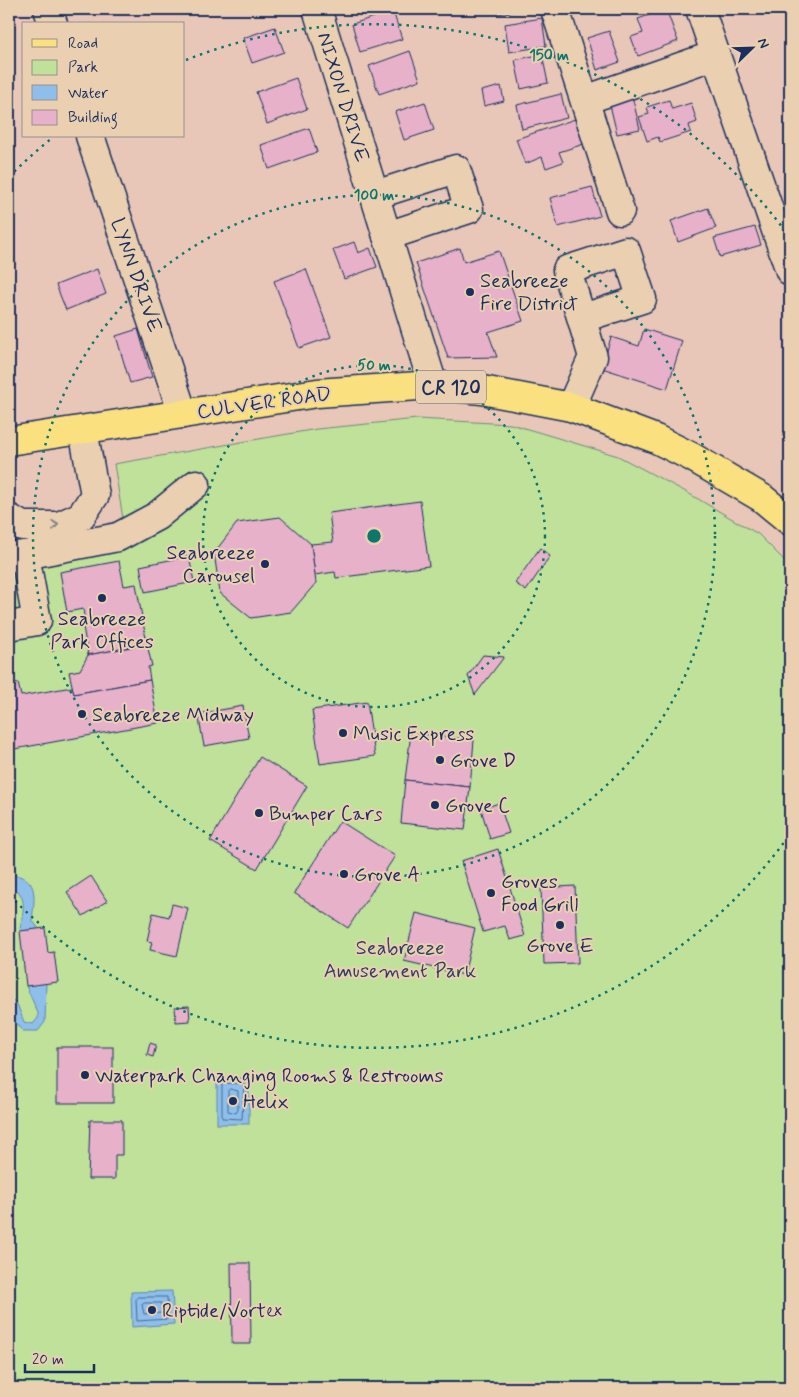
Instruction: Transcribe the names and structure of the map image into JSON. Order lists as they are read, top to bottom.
{
  "streets": {
    "main road": ["CR 120", "CULVER ROAD"],
    "street": ["NIXON DRIVE", "LYNN DRIVE"]
  },
  "crossings": [
    ["NIXON DRIVE", "CULVER ROAD"],
    ["LYNN DRIVE", "CULVER ROAD"]
  ],
  "parks": ["Seabreeze Amusement Park"],
  "places": [
    "Seabreeze Fire District",
    "Seabreeze Carousel",
    "Seabreeze Park Offices",
    "Seabreeze Midway",
    "Music Express",
    "Grove D",
    "Grove C",
    "Bumper Cars",
    "Grove A",
    "Groves Food Grill",
    "Grove E",
    "Waterpark Changing Rooms & Restrooms",
    "Helix",
    "Riptide/Vortex"
  ],
  "legend": [
    "Road",
    "Park",
    "Water",
    "Building"
  ],
  "scale_bar": "20 m",
  "north": "top right",
  "rings": ["150 m", "100 m", "50 m"]
}
